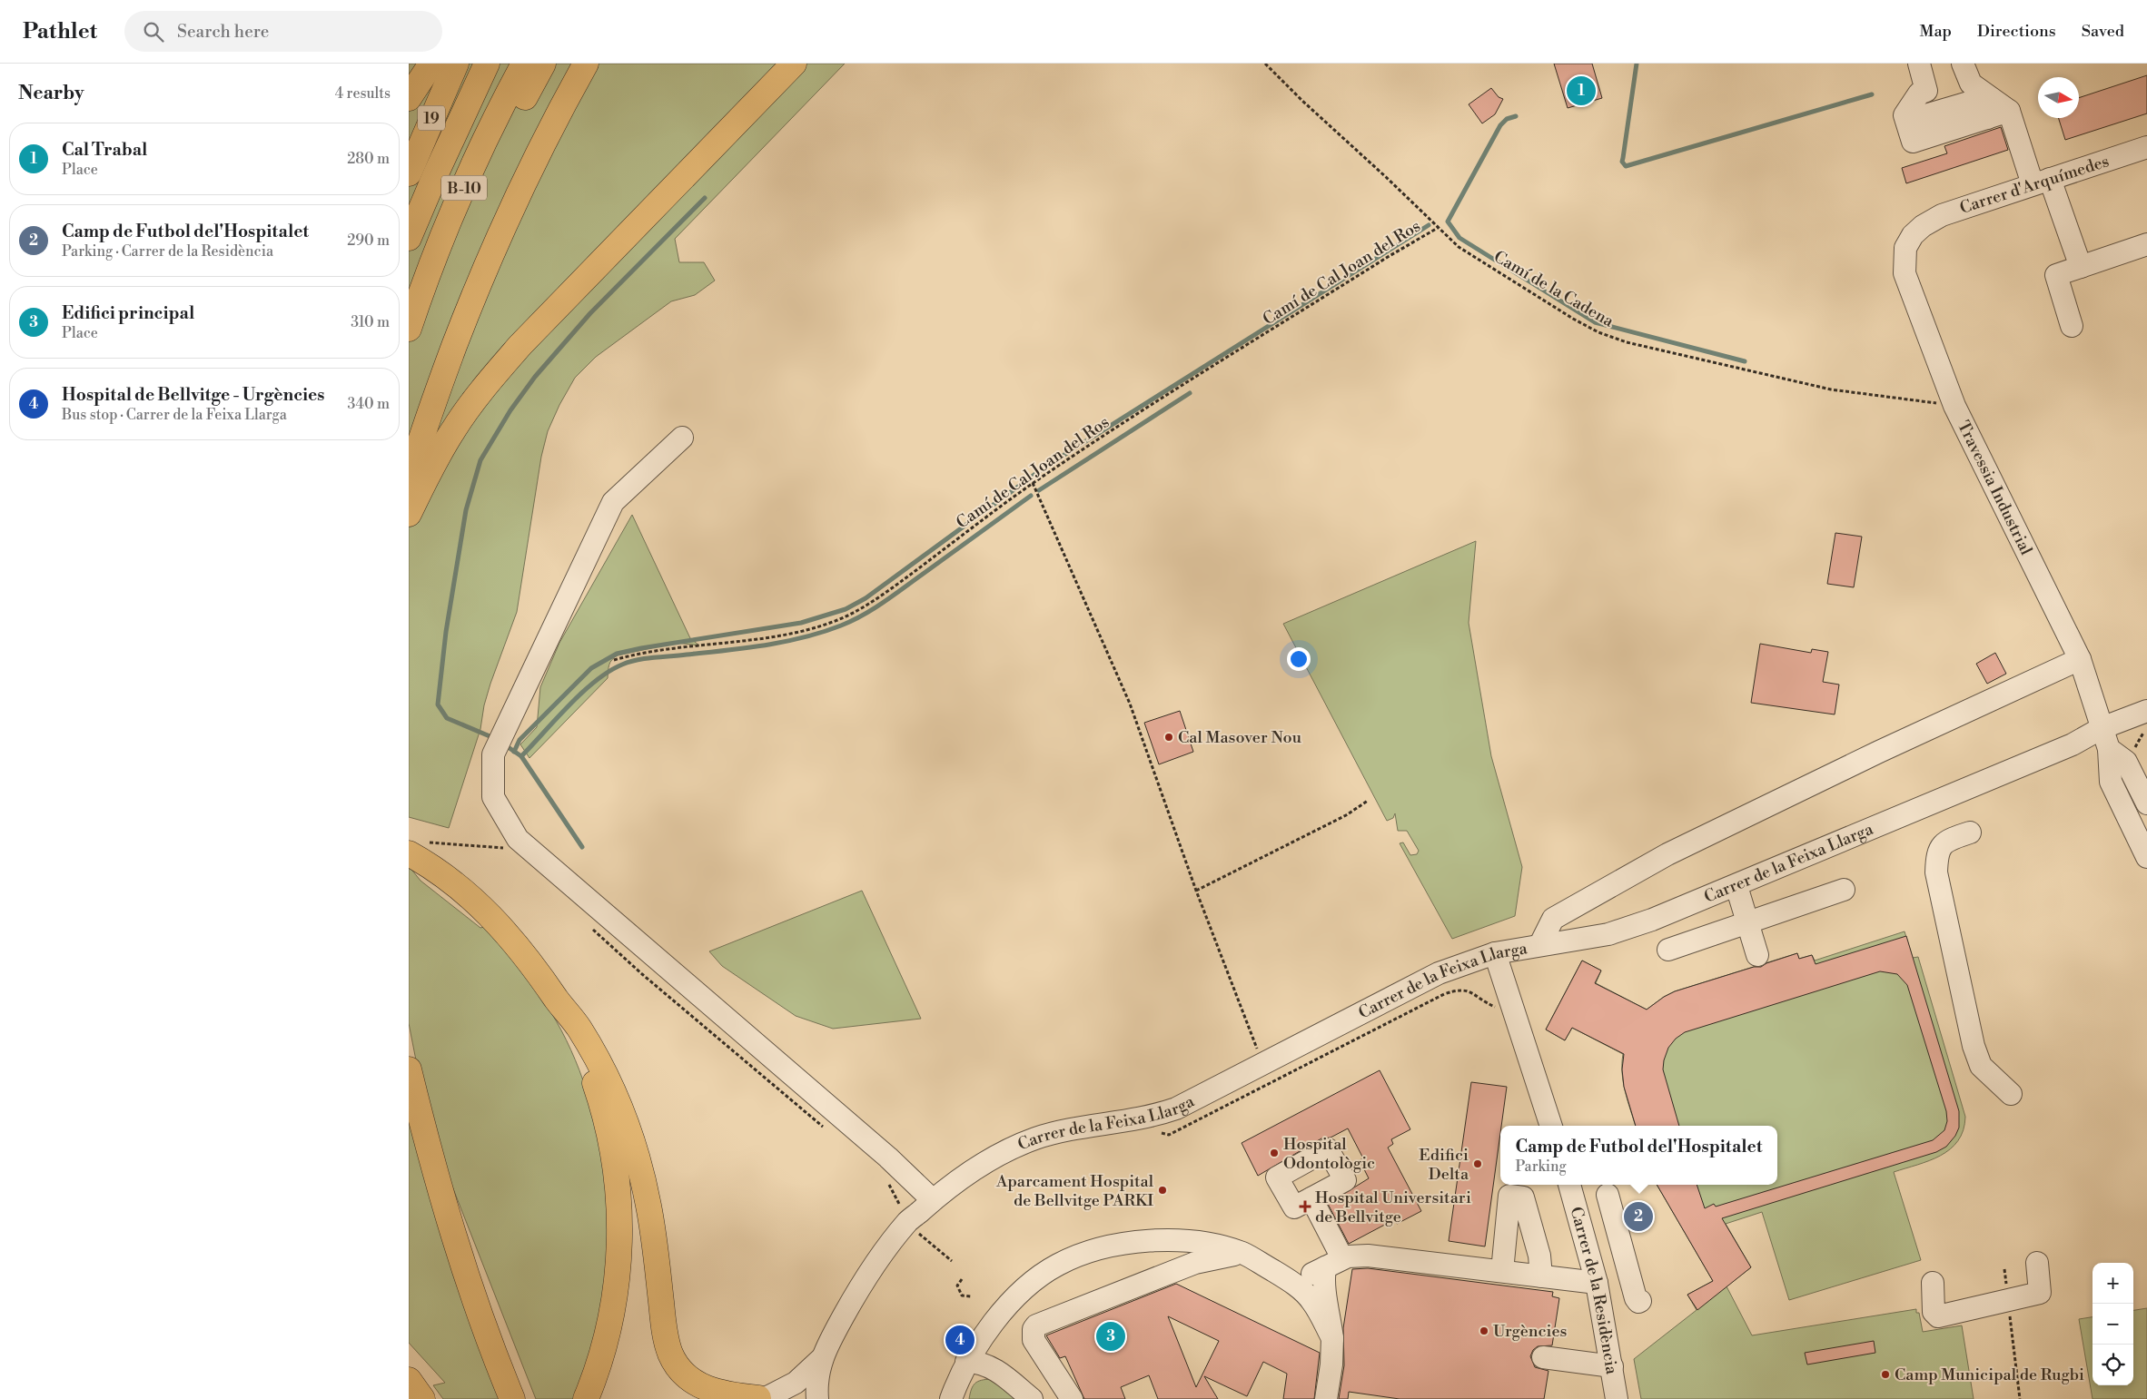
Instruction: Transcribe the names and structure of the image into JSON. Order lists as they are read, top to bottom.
{
  "streets": {
    "highway": ["19", "B-10"],
    "street": [
      "Carrer d'Arquímedes",
      "Travessia Industrial",
      "Carrer de la Feixa Llarga",
      "Carrer de la Residència"
    ],
    "path": ["Camí de Cal Joan del Ros", "Camí de la Cadena"]
  },
  "crossings": [
    ["Carrer d'Arquímedes", "Travessia Industrial"],
    ["Camí de Cal Joan del Ros", "Camí de la Cadena"],
    ["Camí de la Cadena", "Travessia Industrial"],
    ["Travessia Industrial", "Carrer de la Feixa Llarga"]
  ],
  "places": {
    "other": [
      "Cal Masover Nou",
      "Hospital Odontològic",
      "Edifici Delta",
      "Aparcament Hospital de Bellvitge PARKI",
      "Urgències",
      "Camp Municipal de Rugbi"
    ],
    "health": ["Hospital Universitari de Bellvitge"]
  },
  "north": "right",
  "page": {
    "header": "Pathlet",
    "search": "Search here",
    "nav": ["Map", "Directions", "Saved"],
    "heading": ["Nearby", "4 results"],
    "pins": [
      "1",
      "2",
      "3",
      "4"
    ],
    "list": [
      {
        "mark": "1",
        "name": "Cal Trabal",
        "note": "Place",
        "value": "280 m"
      },
      {
        "mark": "2",
        "name": "Camp de Futbol del'Hospitalet",
        "note": "Parking · Carrer de la Residència",
        "value": "290 m"
      },
      {
        "mark": "3",
        "name": "Edifici principal",
        "note": "Place",
        "value": "310 m"
      },
      {
        "mark": "4",
        "name": "Hospital de Bellvitge - Urgències",
        "note": "Bus stop · Carrer de la Feixa Llarga",
        "value": "340 m"
      }
    ],
    "popup": ["Camp de Futbol del'Hospitalet", "Parking"],
    "map_buttons": ["+", "−"]
  }
}
